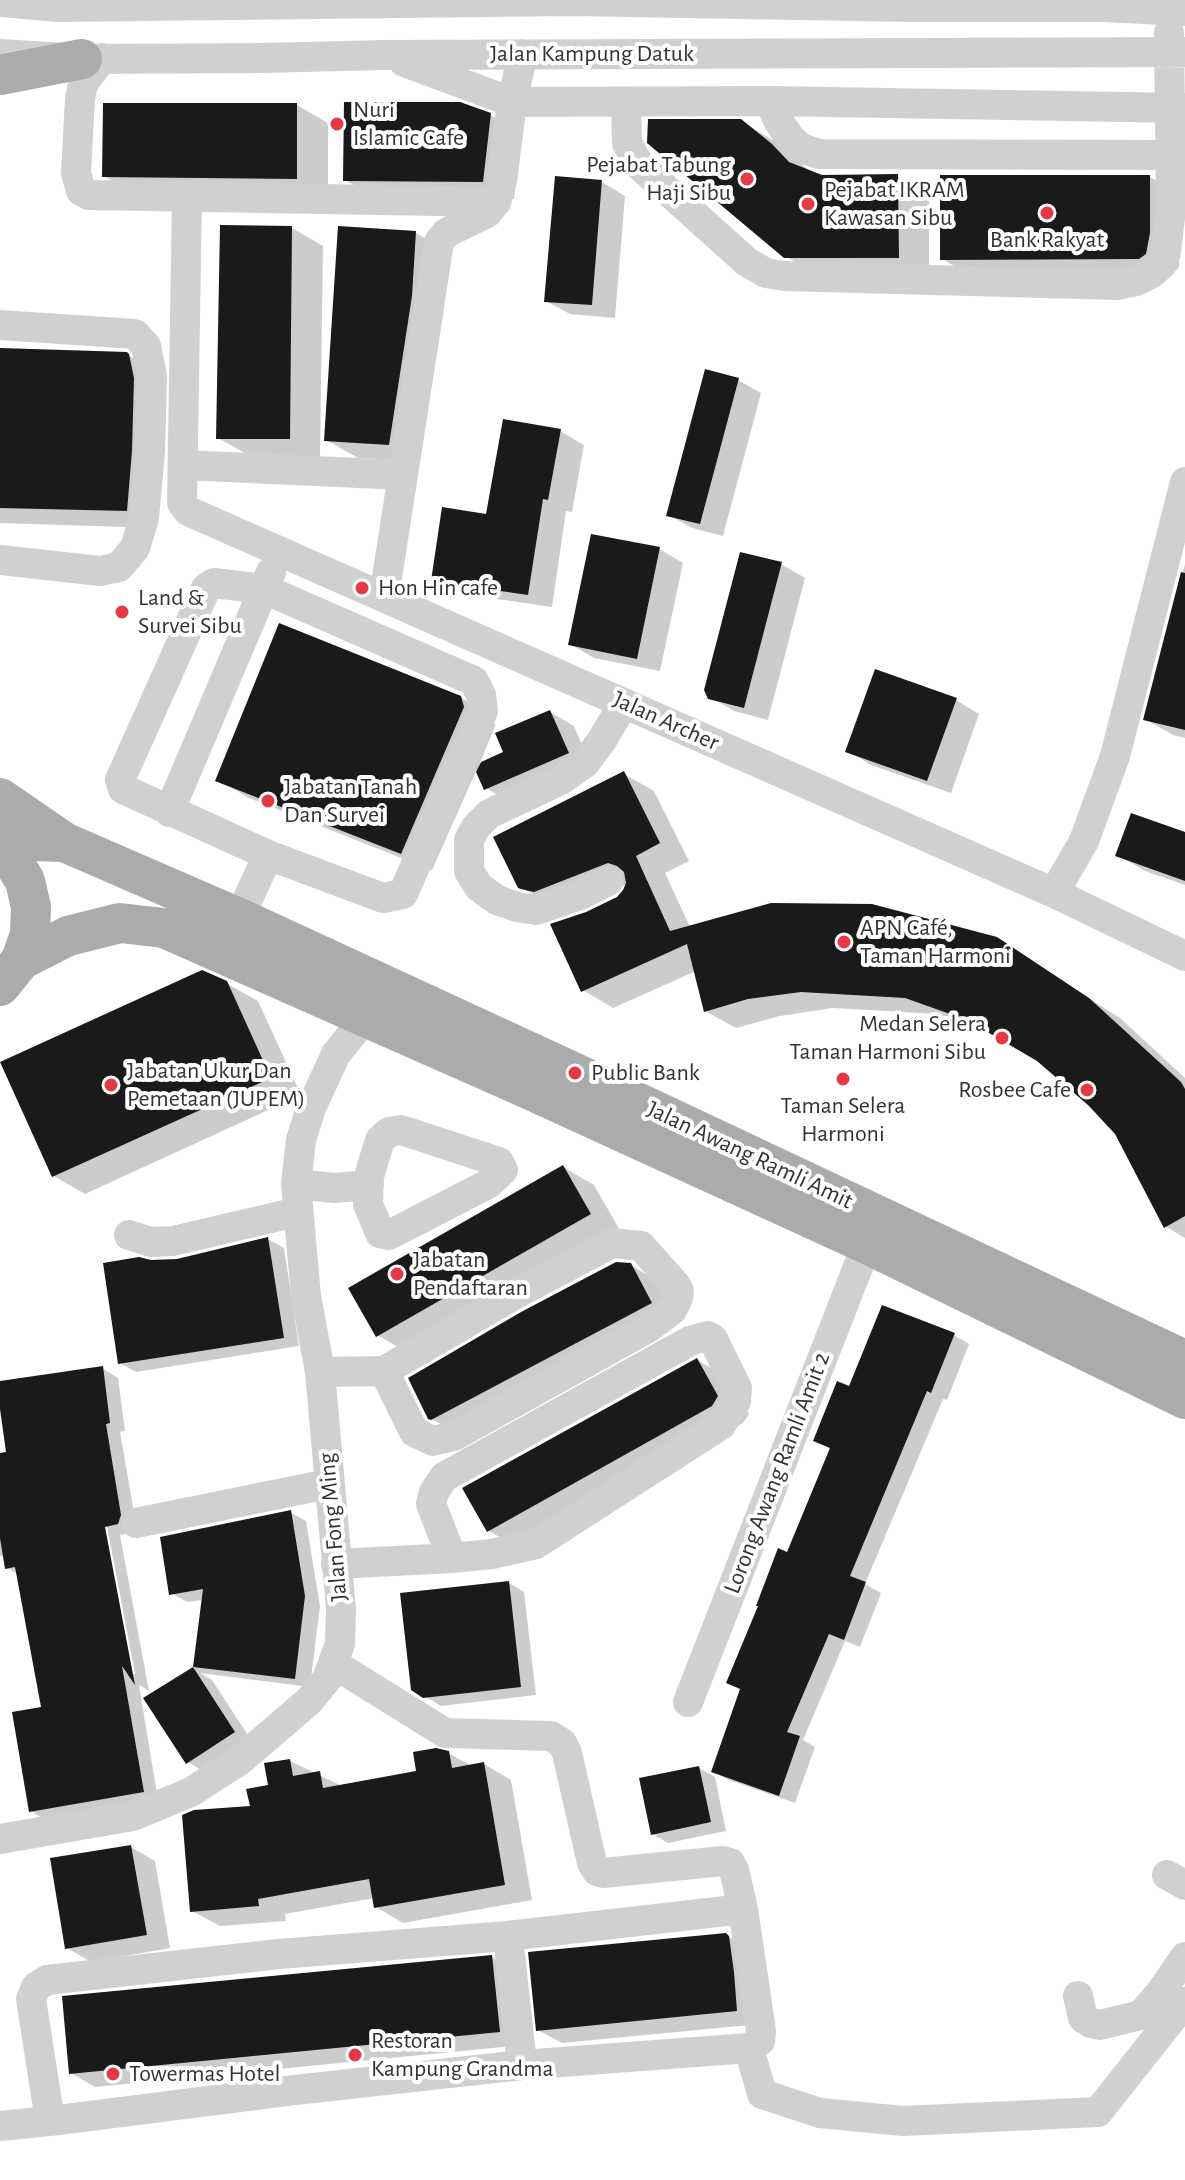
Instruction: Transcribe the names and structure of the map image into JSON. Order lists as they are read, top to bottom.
{
  "streets": {
    "main road": ["Jalan Awang Ramli Amit"],
    "street": [
      "Jalan Kampung Datuk",
      "Jalan Archer",
      "Lorong Awang Ramli Amit 2",
      "Jalan Fong Ming"
    ]
  },
  "crossings": [
    ["Jalan Awang Ramli Amit", "Lorong Awang Ramli Amit 2"],
    ["Jalan Awang Ramli Amit", "Jalan Fong Ming"]
  ],
  "places": [
    "Nuri Islamic Cafe",
    "Pejabat Tabung Haji Sibu",
    "Pejabat IKRAM Kawasan Sibu",
    "Bank Rakyat",
    "Hon Hin cafe",
    "Land & Survei Sibu",
    "Jabatan Tanah Dan Survei",
    "APN Café, Taman Harmoni",
    "Medan Selera Taman Harmoni Sibu",
    "Public Bank",
    "Taman Selera Harmoni",
    "Jabatan Ukur Dan Pemetaan (JUPEM)",
    "Rosbee Cafe",
    "Jabatan Pendaftaran",
    "Restoran Kampung Grandma",
    "Towermas Hotel"
  ]
}
